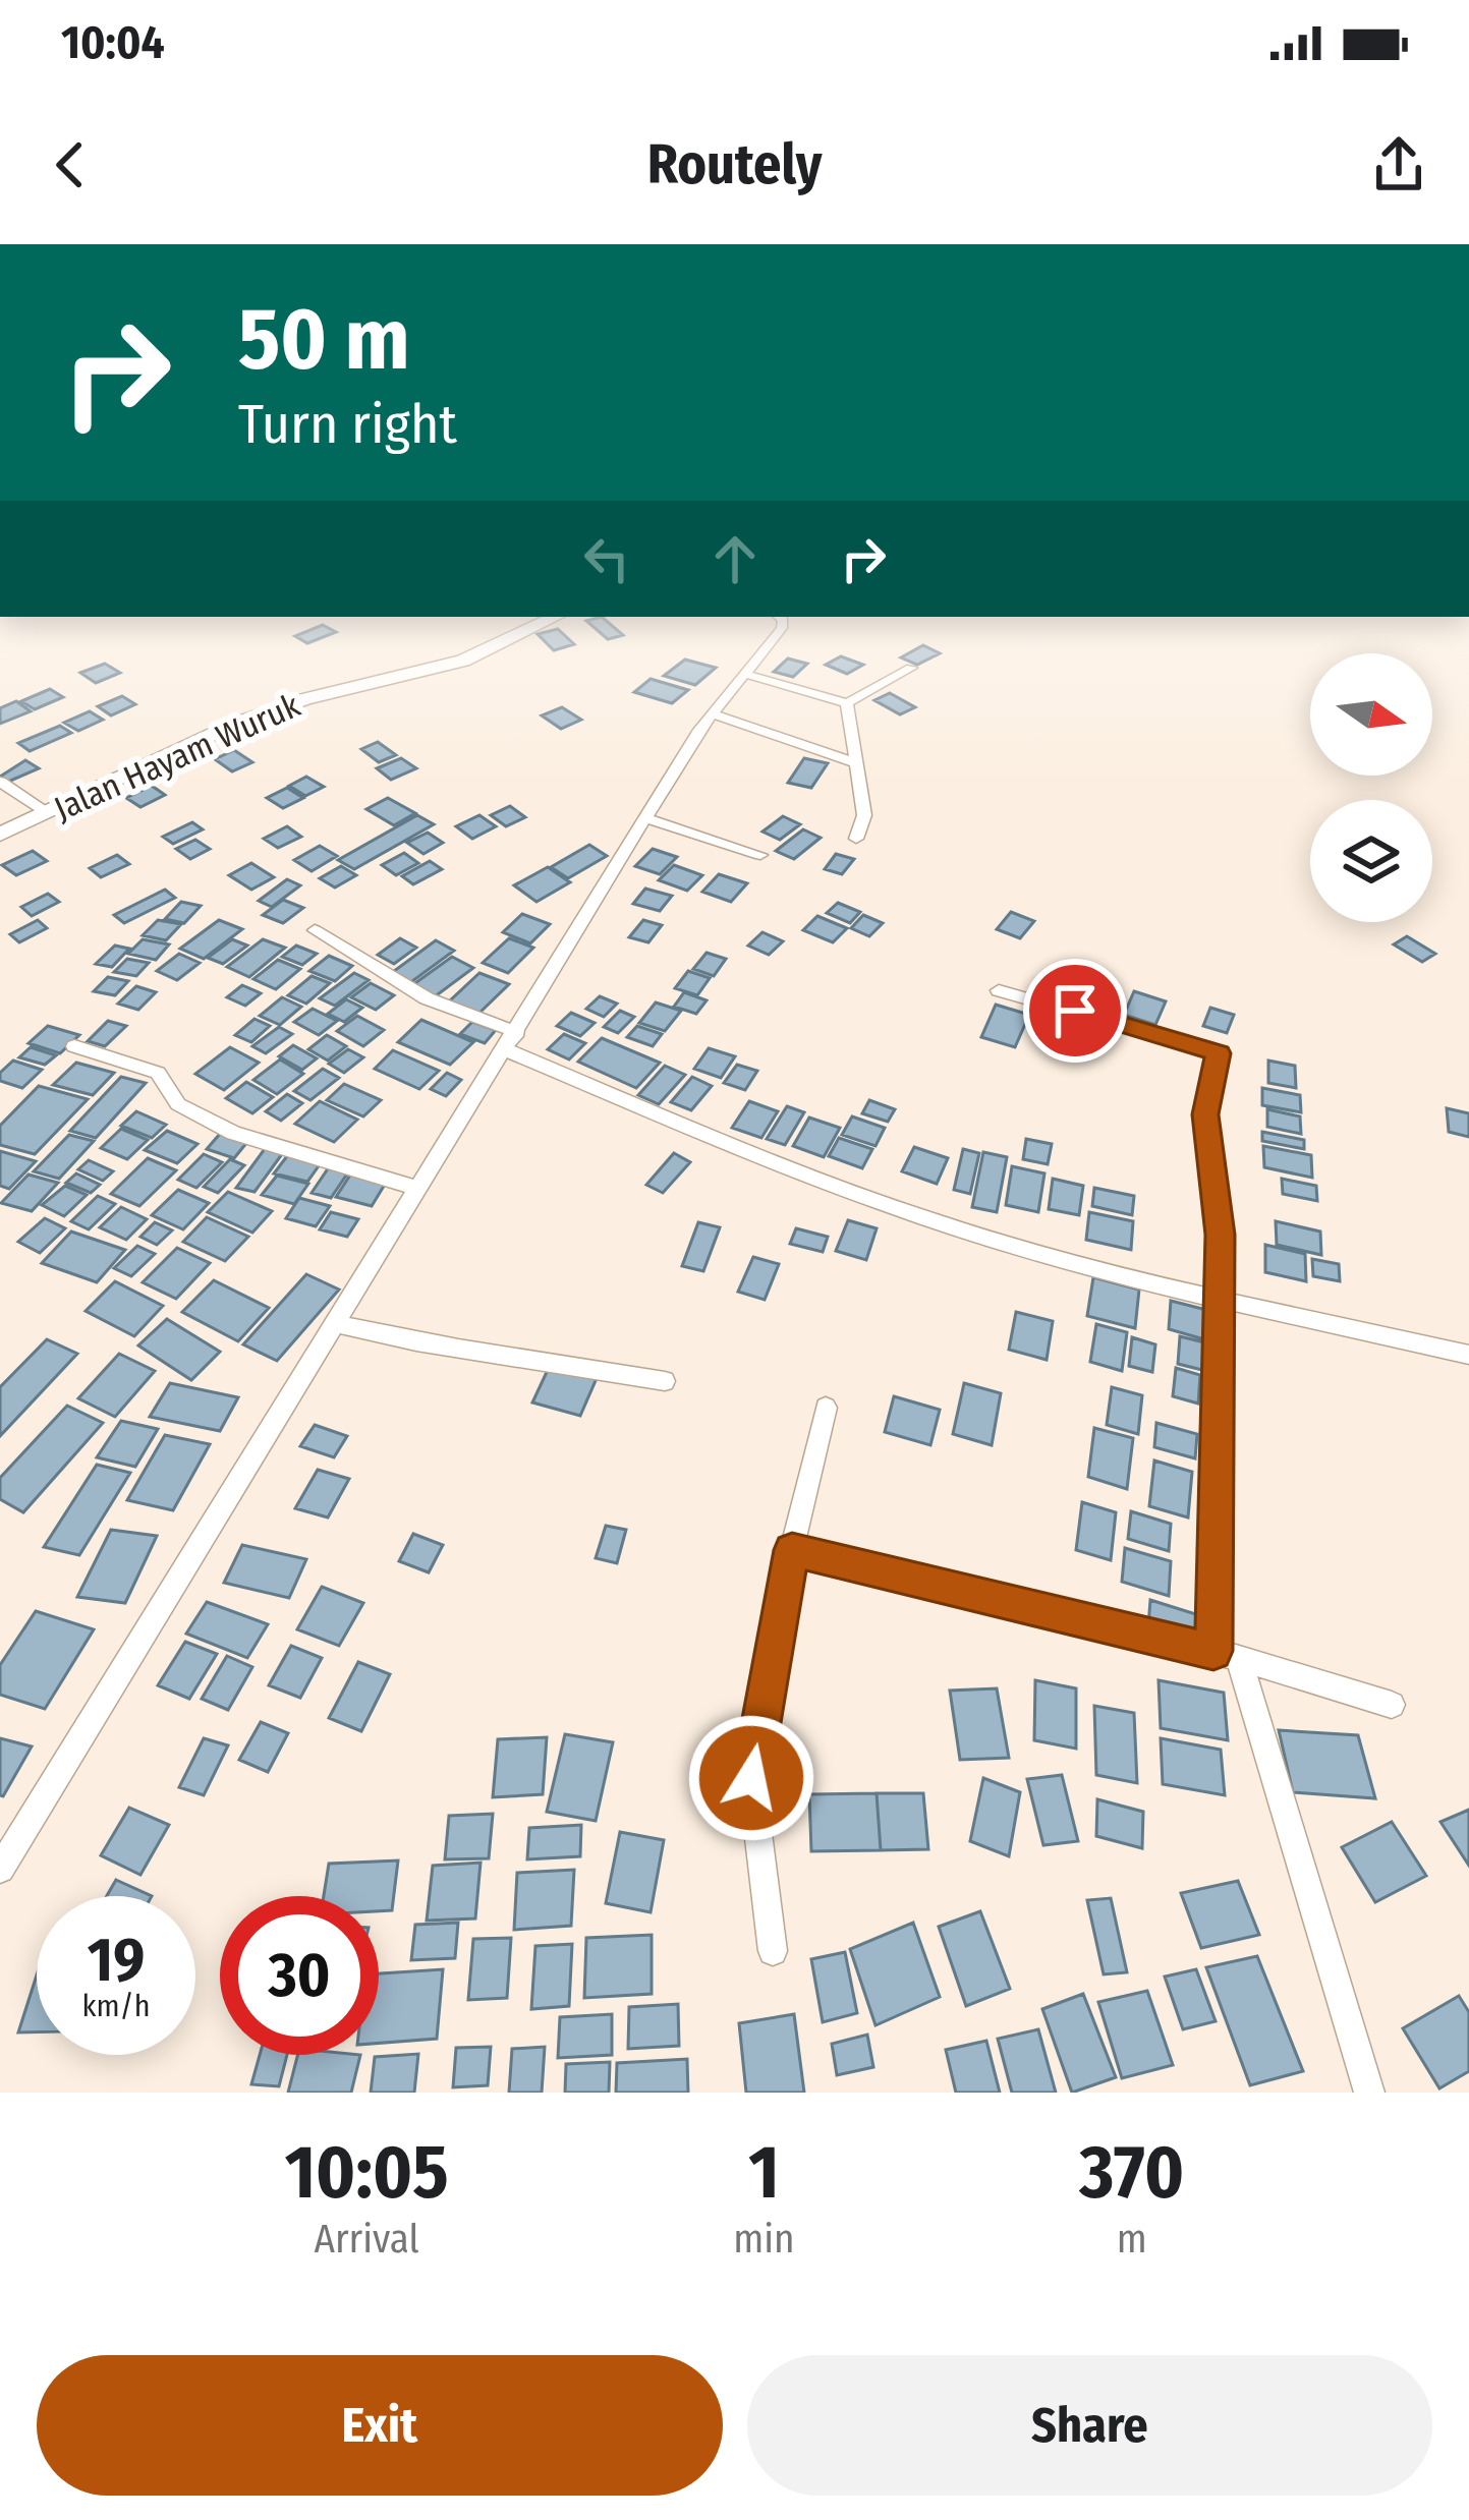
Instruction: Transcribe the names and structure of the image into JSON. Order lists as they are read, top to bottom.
{
  "streets": {
    "street": ["Jalan Hayam Wuruk"]
  },
  "north": "right",
  "page": {
    "status": "10:04",
    "header": "Routely",
    "turn": ["50 m", "Turn right"],
    "speed": "19 km/h",
    "limit": "30",
    "eta": [
      "10:05",
      "Arrival",
      "1",
      "min",
      "370",
      "m"
    ],
    "buttons": ["Exit", "Share"]
  }
}
